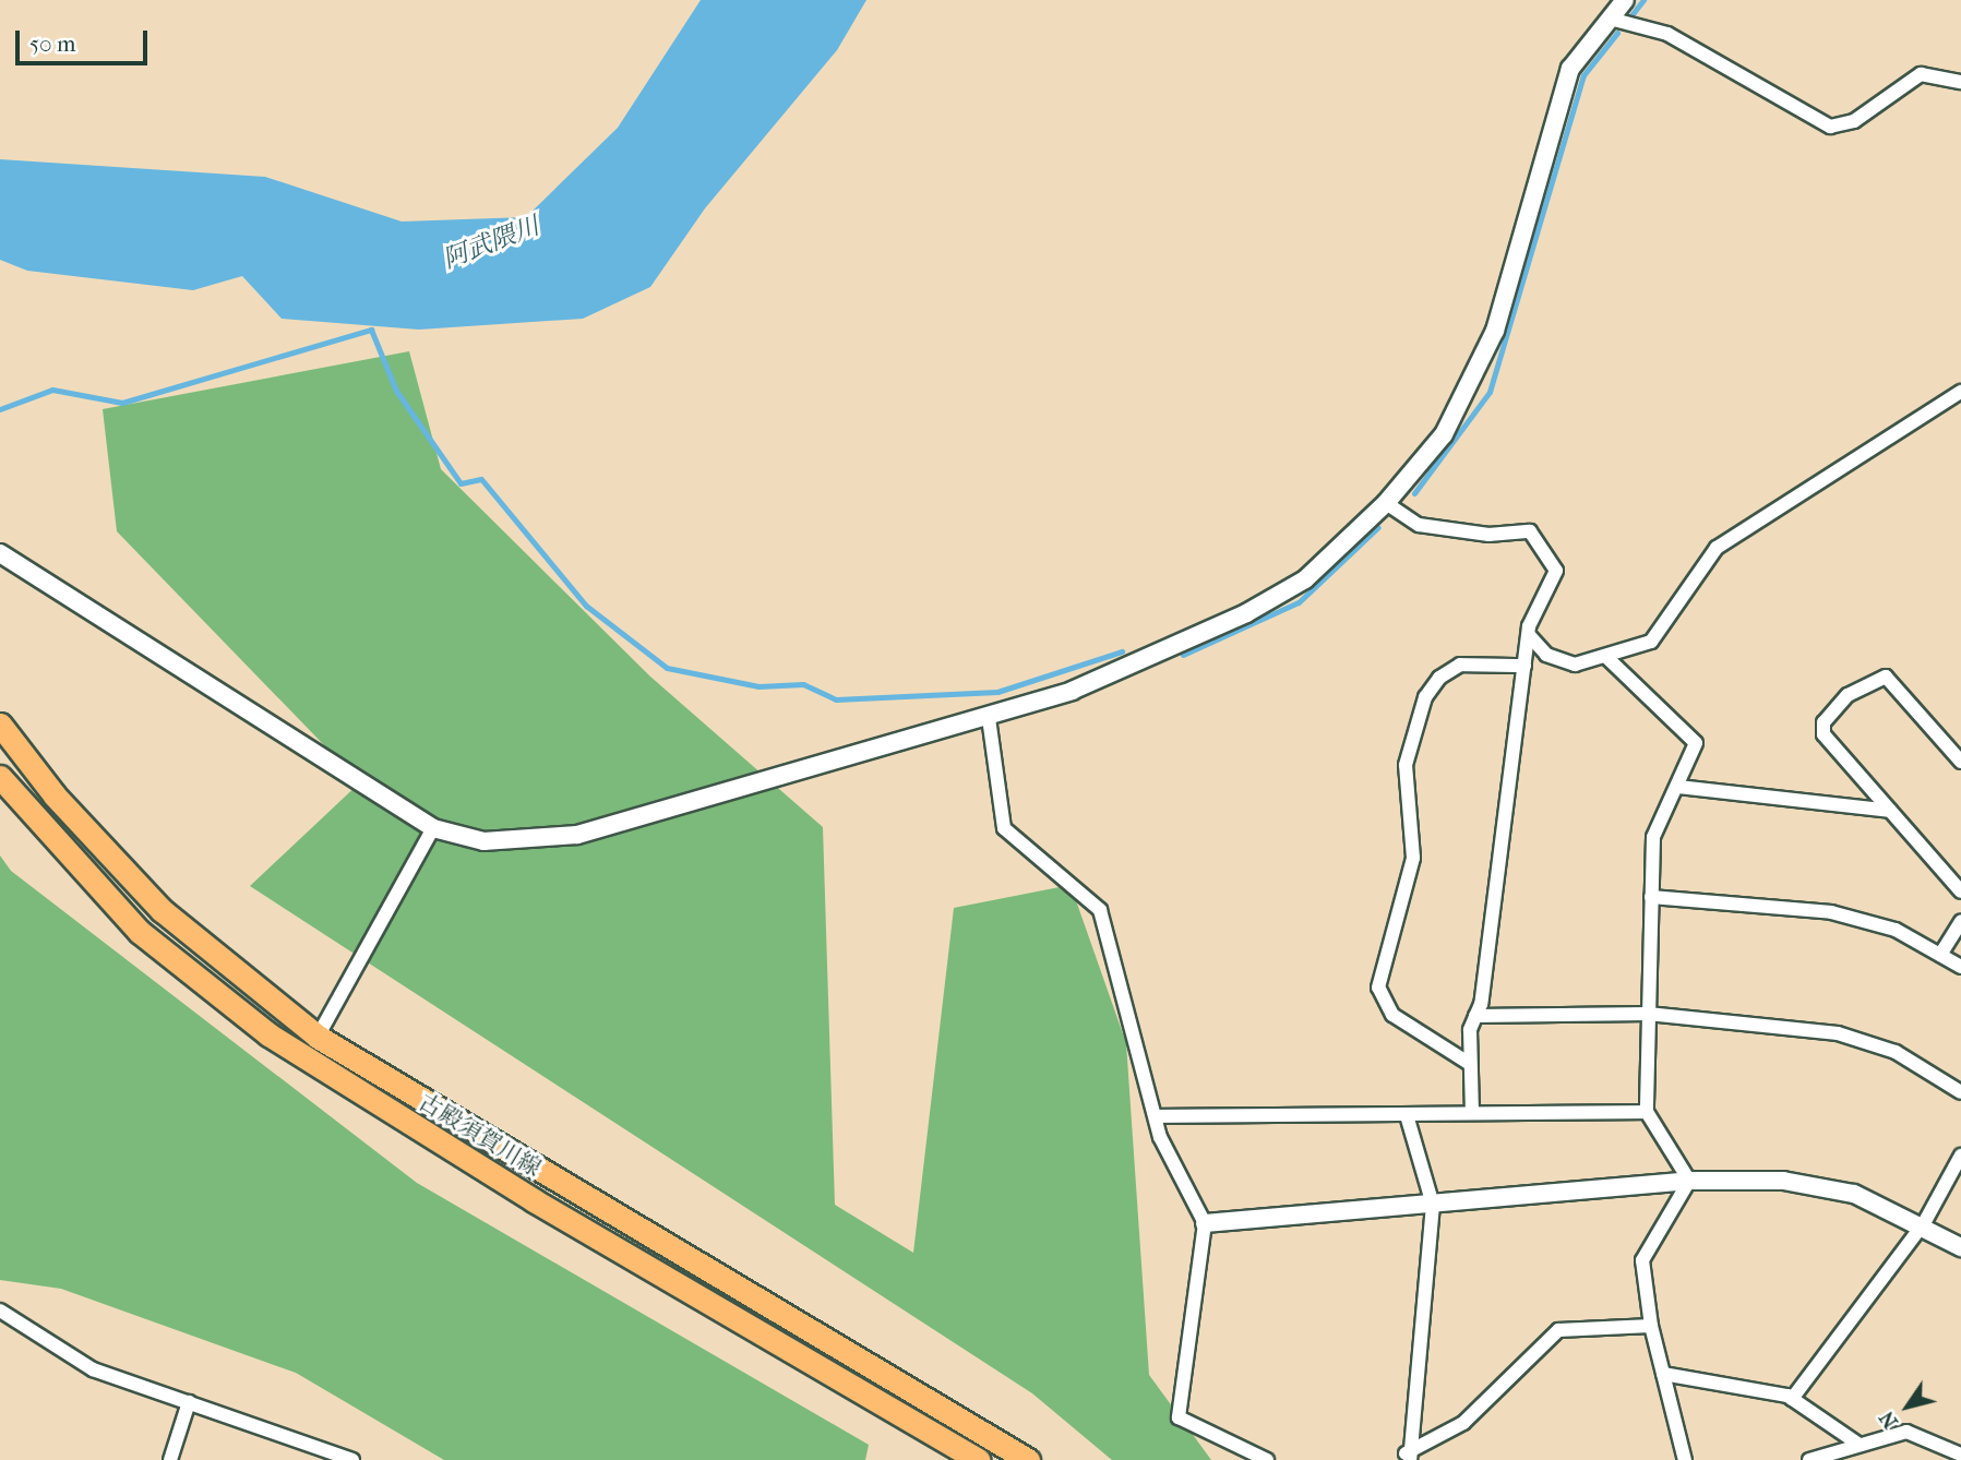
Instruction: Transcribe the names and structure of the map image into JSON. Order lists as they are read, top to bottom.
{
  "streets": {
    "main road": ["古殿須賀川線"]
  },
  "water": ["阿武隈川"],
  "scale_bar": "50 m",
  "north": "bottom left"
}
